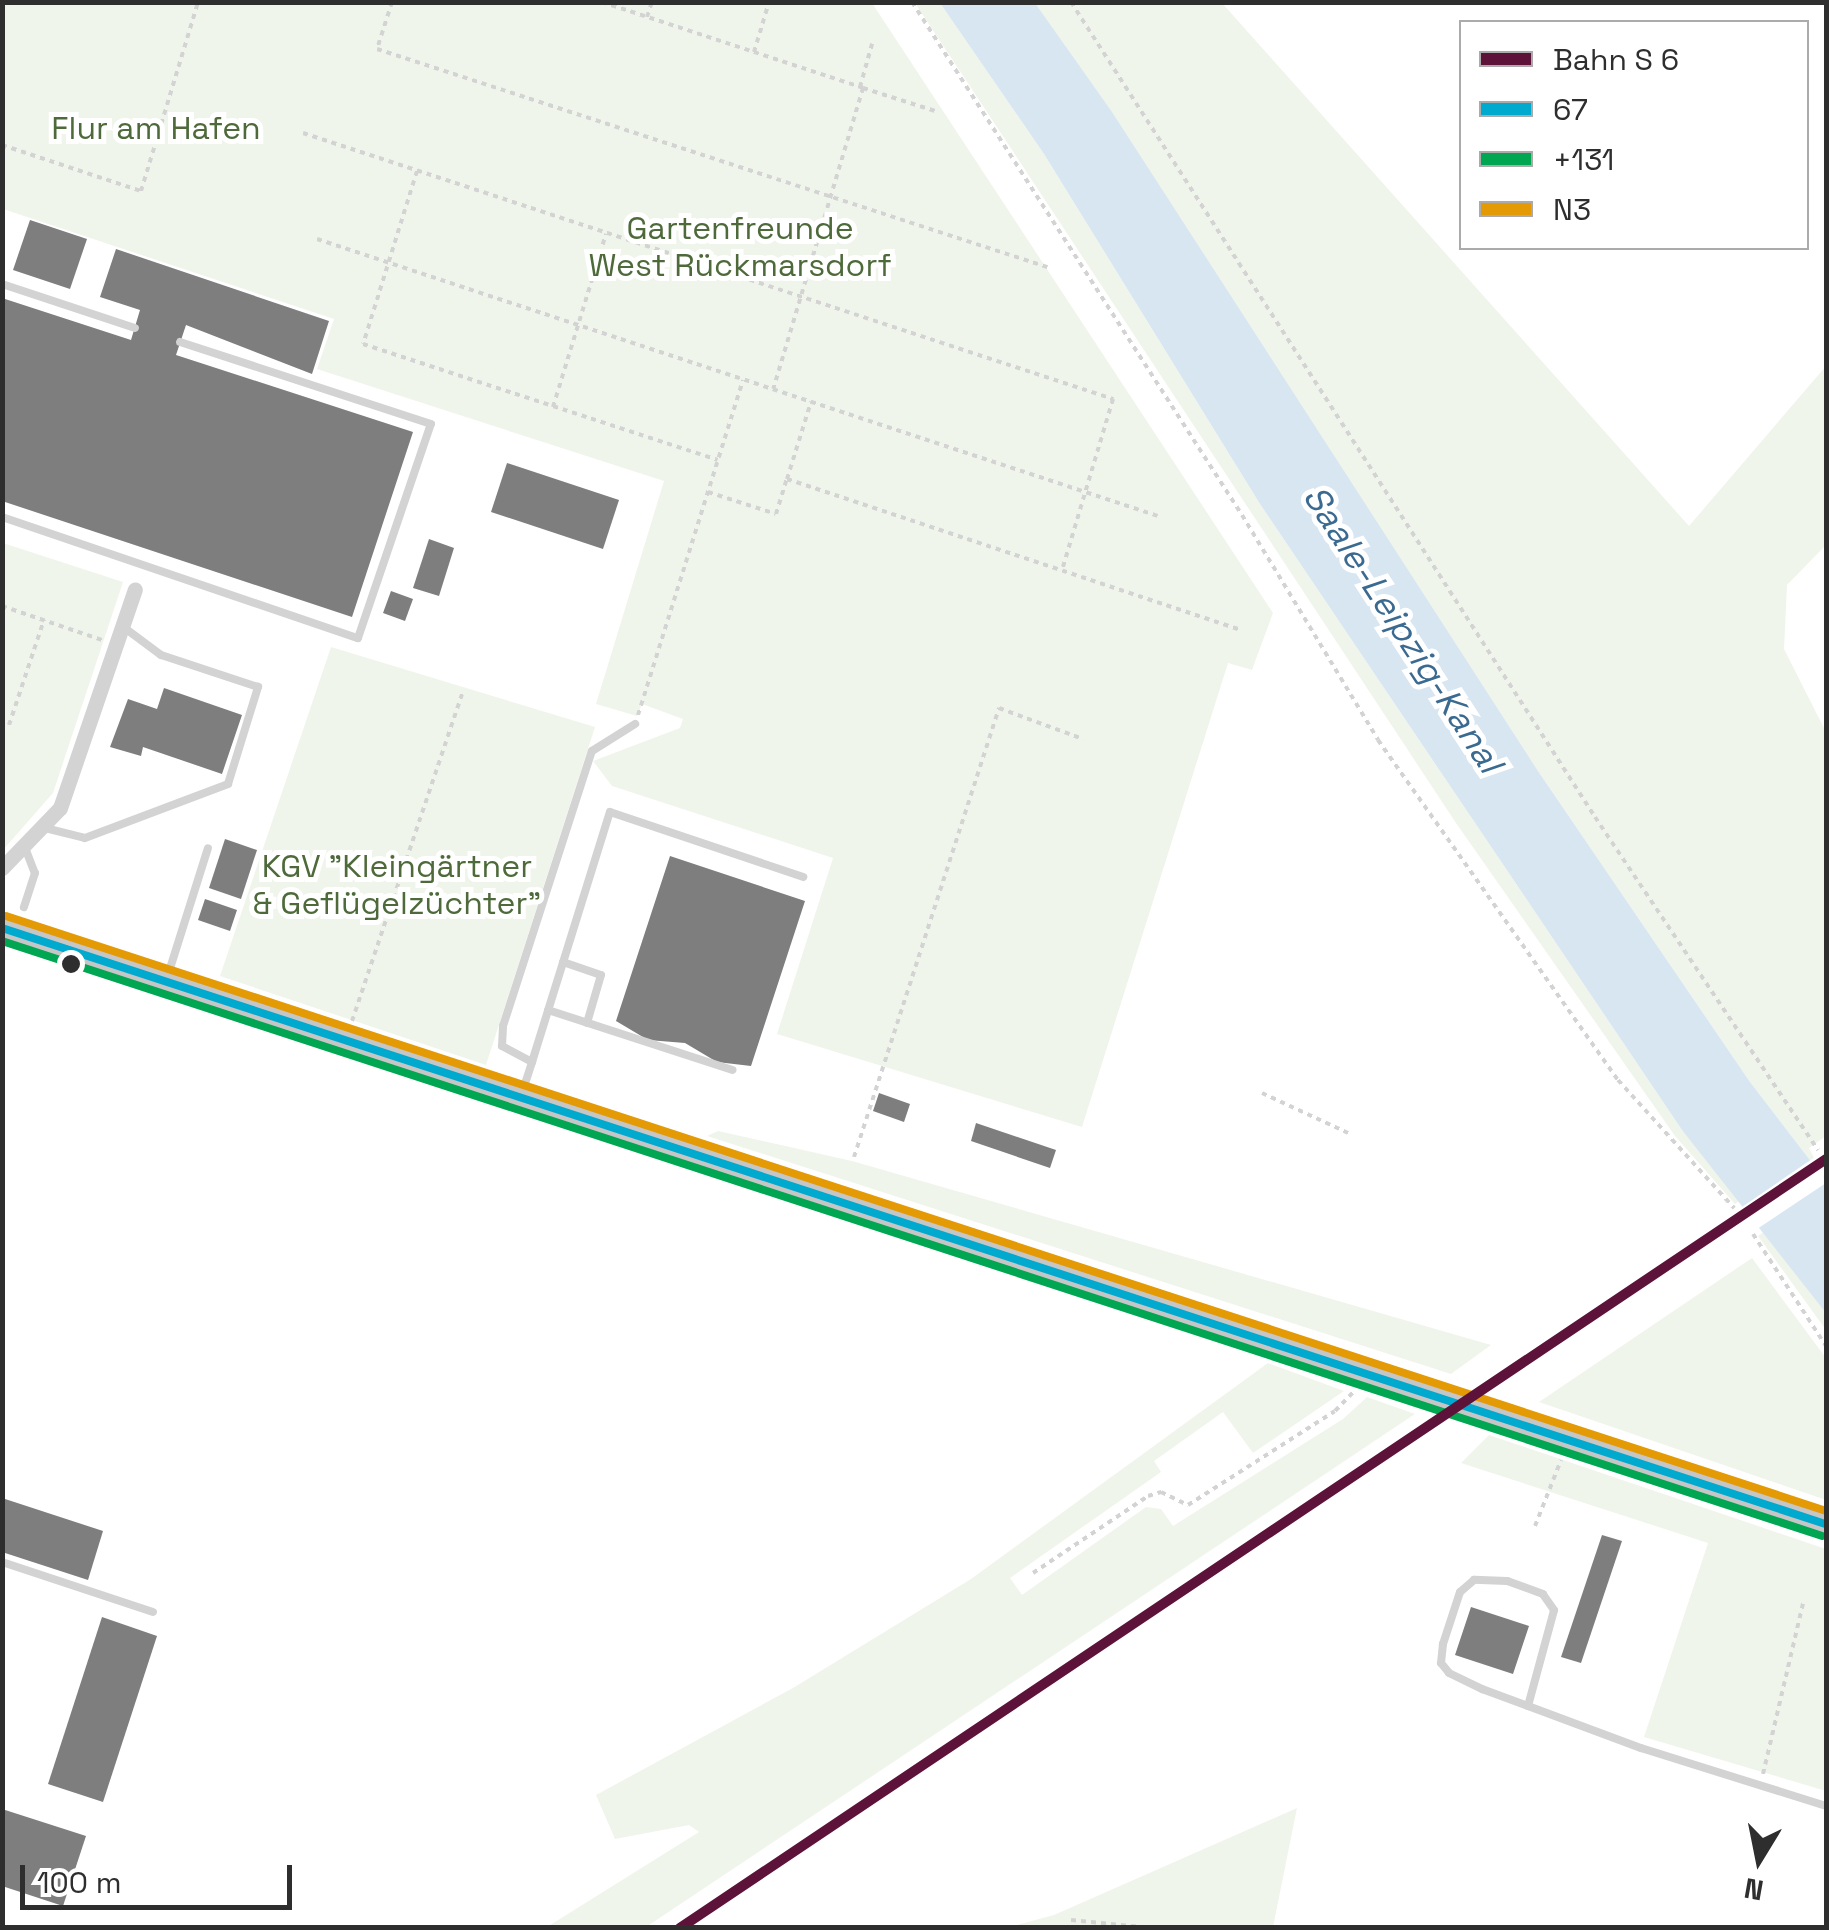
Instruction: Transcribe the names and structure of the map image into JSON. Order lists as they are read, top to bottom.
{
  "water": ["Saale-Leipzig-Kanal"],
  "parks": ["Flur am Hafen", "Gartenfreunde West Rückmarsdorf", "KGV \"Kleingärtner & Geflügelzüchter\""],
  "lines": ["transit line N3", "transit line 67", "transit line +131"],
  "legend": [
    "Bahn S 6",
    "67",
    "+131",
    "N3"
  ],
  "scale_bar": "100 m",
  "north": "bottom"
}
